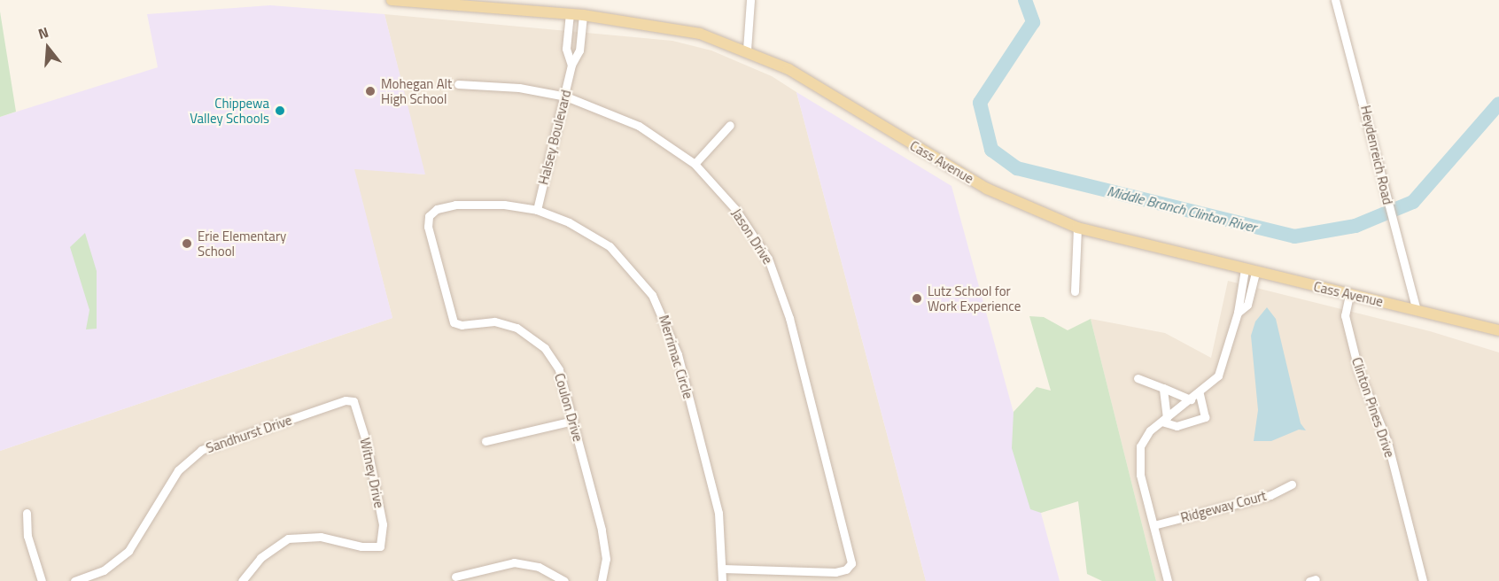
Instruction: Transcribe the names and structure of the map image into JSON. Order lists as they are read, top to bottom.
{
  "streets": {
    "main road": ["Cass Avenue"],
    "street": [
      "Halsey Boulevard",
      "Heydenreich Road",
      "Jason Drive",
      "Merrimac Circle",
      "Coulon Drive",
      "Clinton Pines Drive",
      "Sandhurst Drive",
      "Witney Drive",
      "Ridgeway Court"
    ]
  },
  "crossings": [
    ["Halsey Boulevard", "Cass Avenue"],
    ["Halsey Boulevard", "Jason Drive"],
    ["Halsey Boulevard", "Merrimac Circle"],
    ["Heydenreich Road", "Cass Avenue"],
    ["Cass Avenue", "Clinton Pines Drive"],
    ["Jason Drive", "Merrimac Circle"],
    ["Merrimac Circle", "Coulon Drive"],
    ["Sandhurst Drive", "Witney Drive"]
  ],
  "water": ["Middle Branch Clinton River"],
  "places": [
    "Mohegan Alt High School",
    "Chippewa Valley Schools",
    "Erie Elementary School",
    "Lutz School for Work Experience"
  ],
  "north": "top"
}
